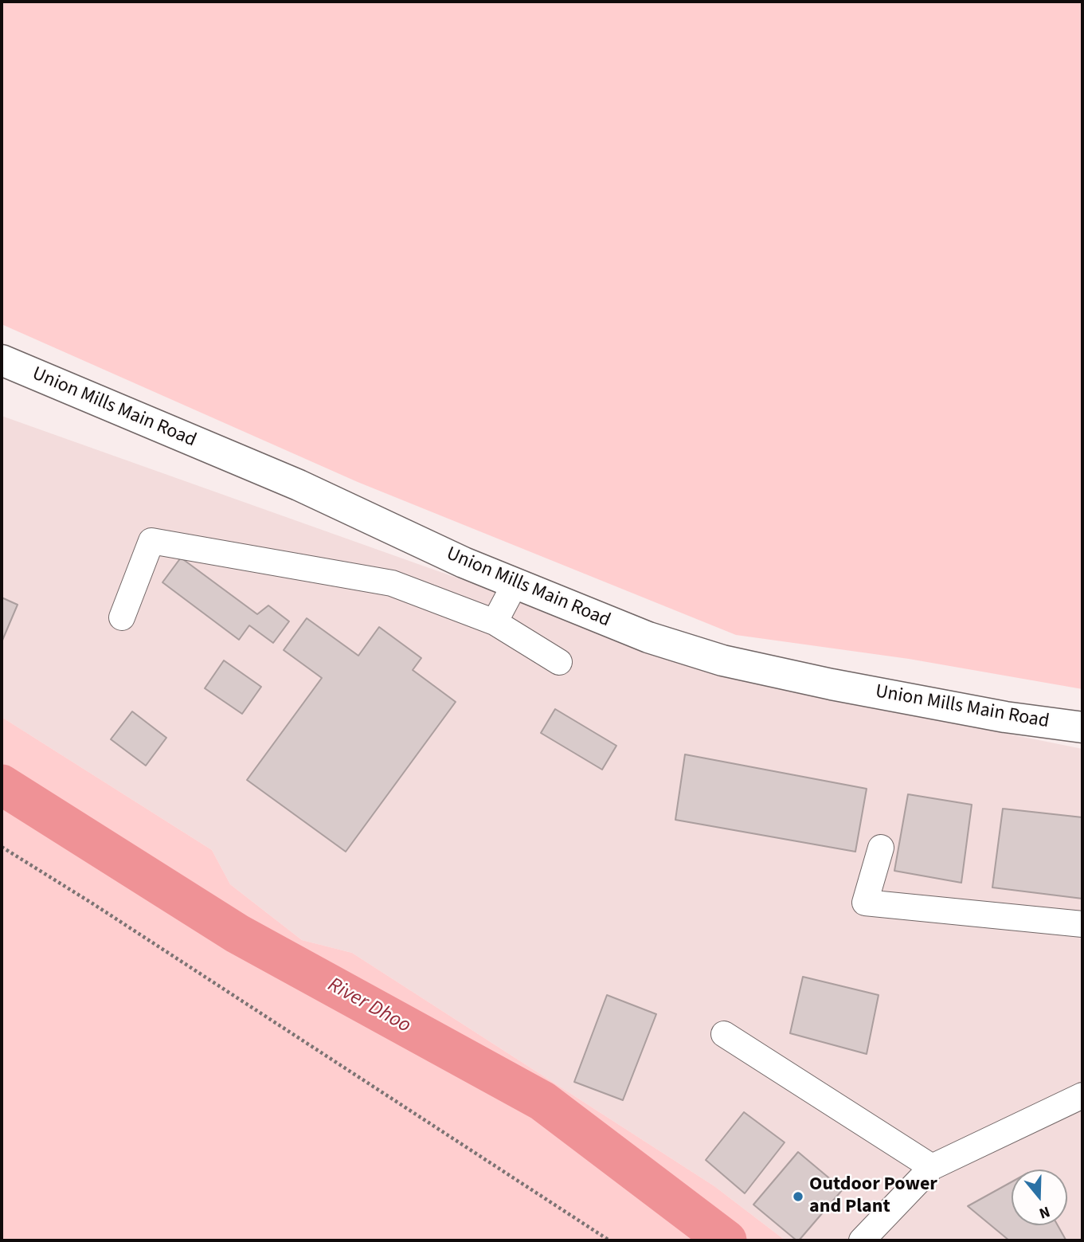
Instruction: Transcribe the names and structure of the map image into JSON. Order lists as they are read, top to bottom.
{
  "streets": {
    "highway": ["Union Mills Main Road"]
  },
  "water": ["River Dhoo"],
  "places": ["Outdoor Power and Plant"],
  "north": "bottom"
}
